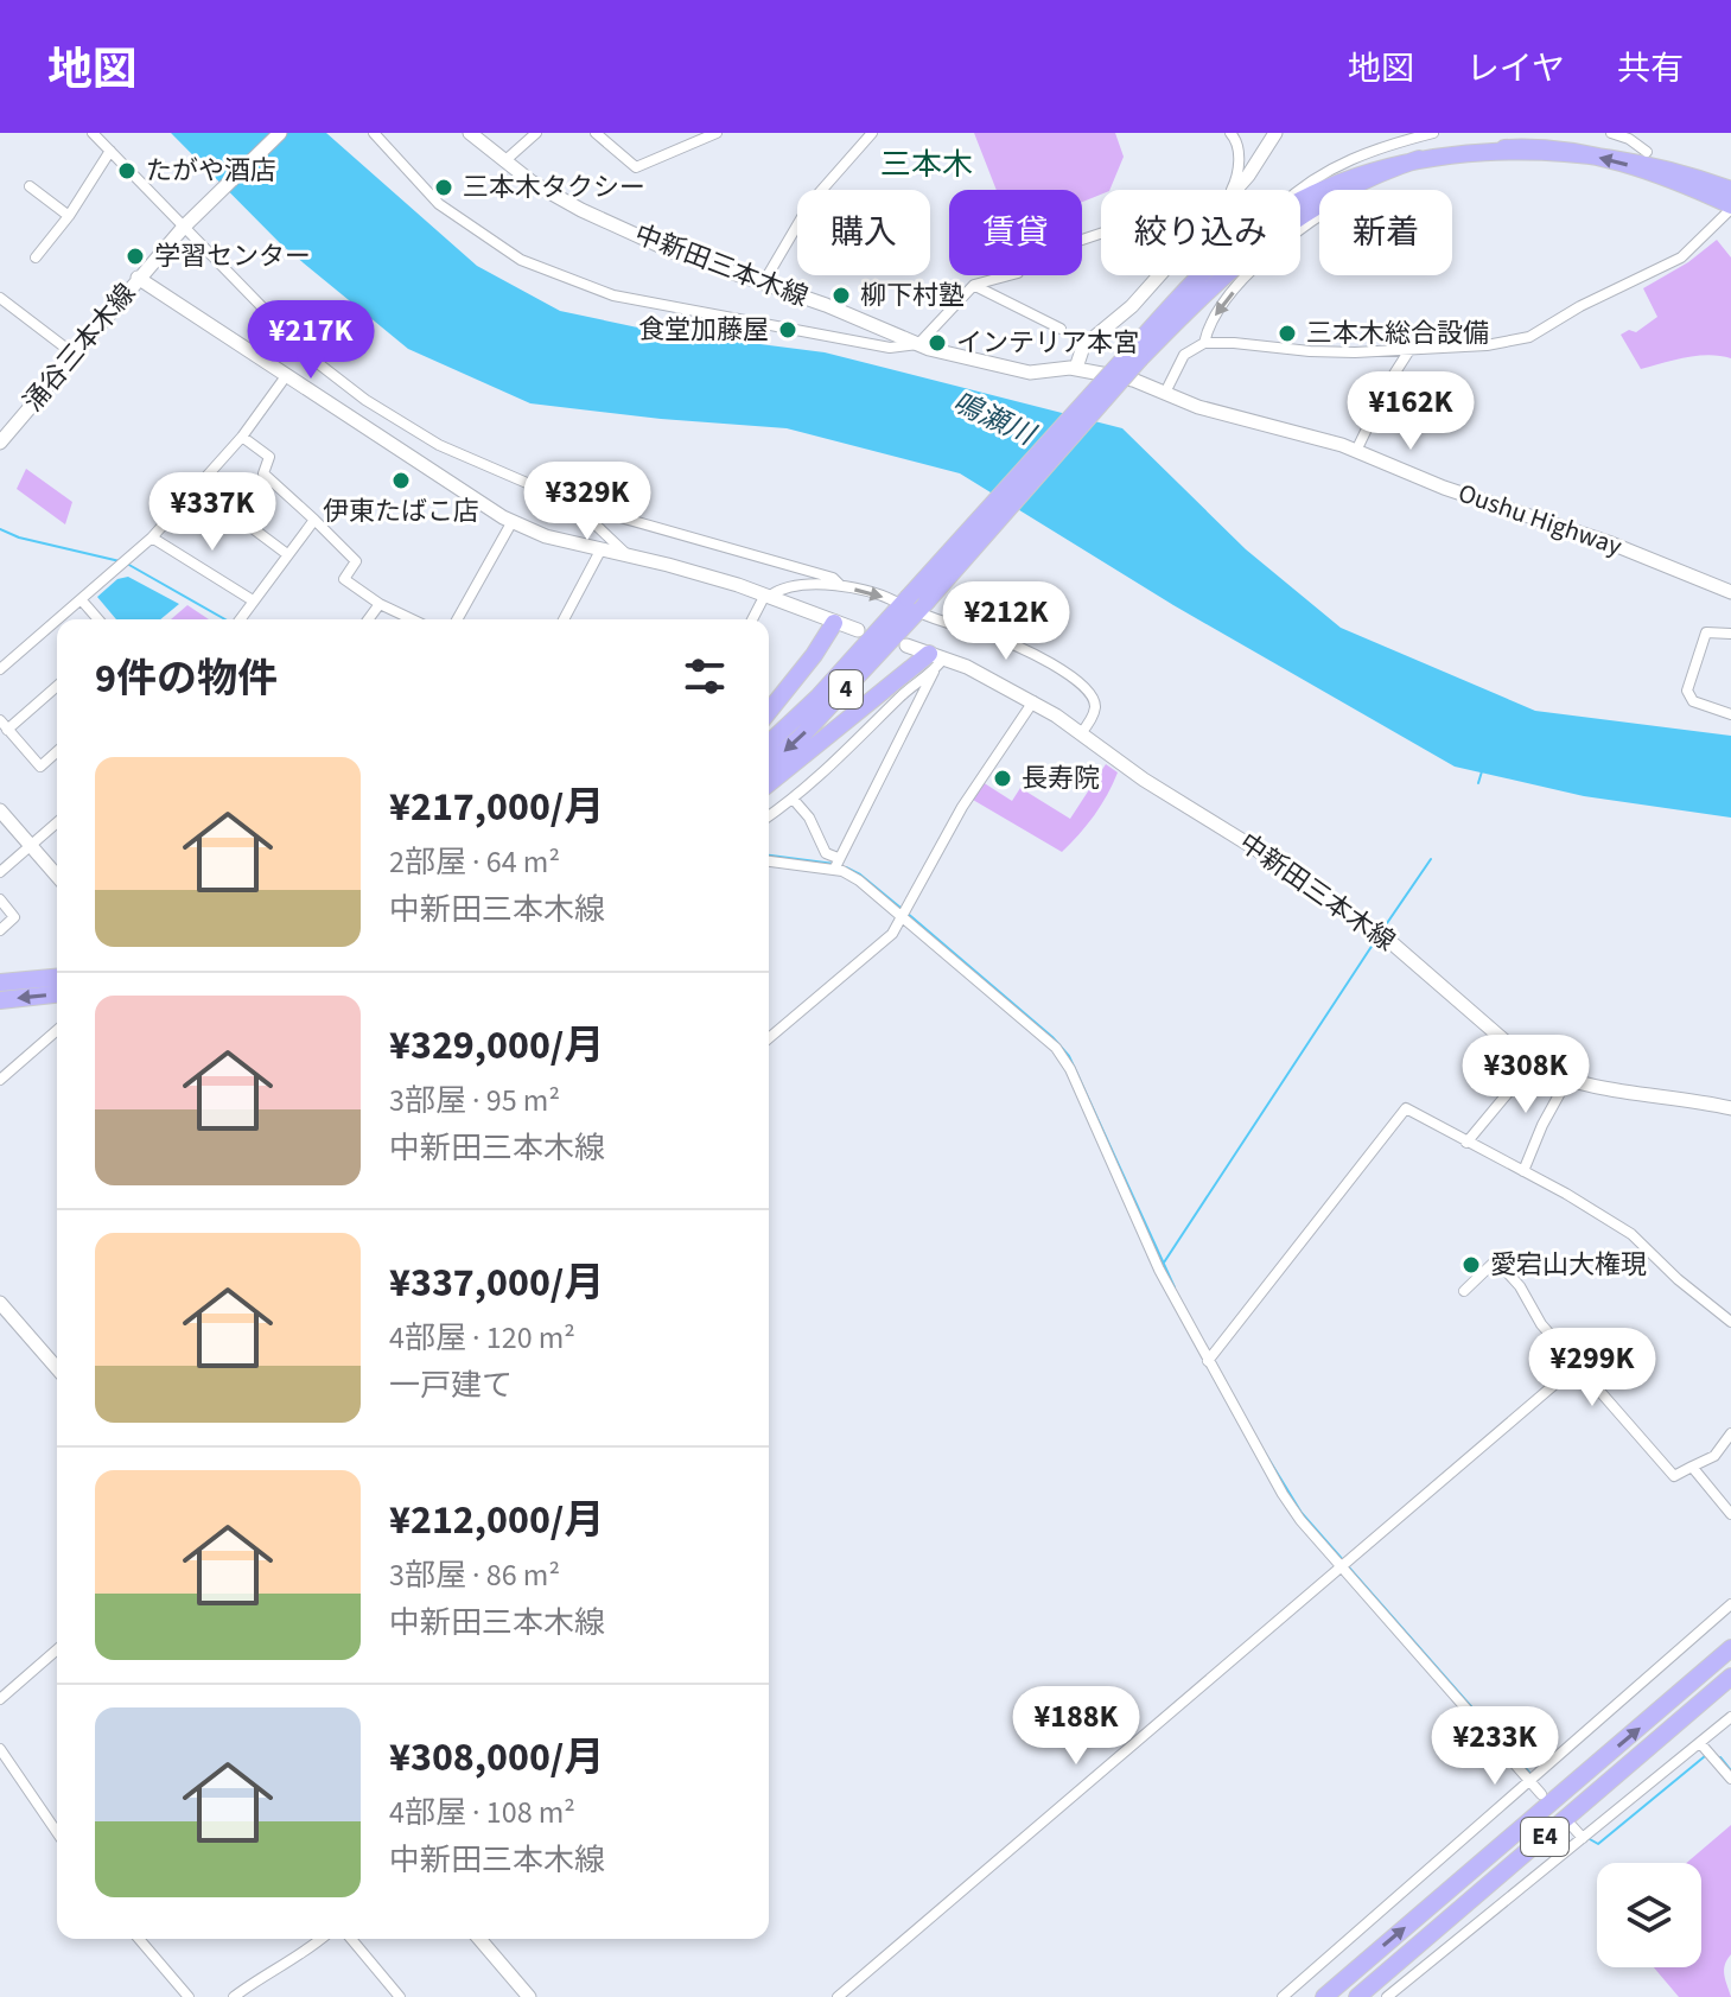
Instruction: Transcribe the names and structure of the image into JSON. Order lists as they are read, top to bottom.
{
  "streets": {
    "highway": ["4", "E4"],
    "main road": ["中新田三本木線", "涌谷三本木線", "Oushu Highway"]
  },
  "crossings": [
    ["中新田三本木線", "Oushu Highway"]
  ],
  "districts": ["三本木"],
  "water": ["鳴瀬川"],
  "places": [
    "たがや酒店",
    "三本木タクシー",
    "学習センター",
    "柳下村塾",
    "食堂加藤屋",
    "三本木総合設備",
    "インテリア本宮",
    "伊東たばこ店",
    "長寿院",
    "愛宕山大権現"
  ],
  "page": {
    "header": "地図",
    "nav": ["地図", "レイヤ", "共有"],
    "chip": [
      "購入",
      "賃貸",
      "絞り込み",
      "新着"
    ],
    "price": [
      "¥217K",
      "¥162K",
      "¥329K",
      "¥337K",
      "¥212K",
      "¥308K",
      "¥299K",
      "¥188K",
      "¥233K"
    ],
    "heading": "9件の物件",
    "list": [
      {
        "name": "¥217,000/月",
        "note": "2部屋 · 64 m² · 中新田三本木線"
      },
      {
        "name": "¥329,000/月",
        "note": "3部屋 · 95 m² · 中新田三本木線"
      },
      {
        "name": "¥337,000/月",
        "note": "4部屋 · 120 m² · 一戸建て"
      },
      {
        "name": "¥212,000/月",
        "note": "3部屋 · 86 m² · 中新田三本木線"
      },
      {
        "name": "¥308,000/月",
        "note": "4部屋 · 108 m² · 中新田三本木線"
      }
    ]
  }
}
